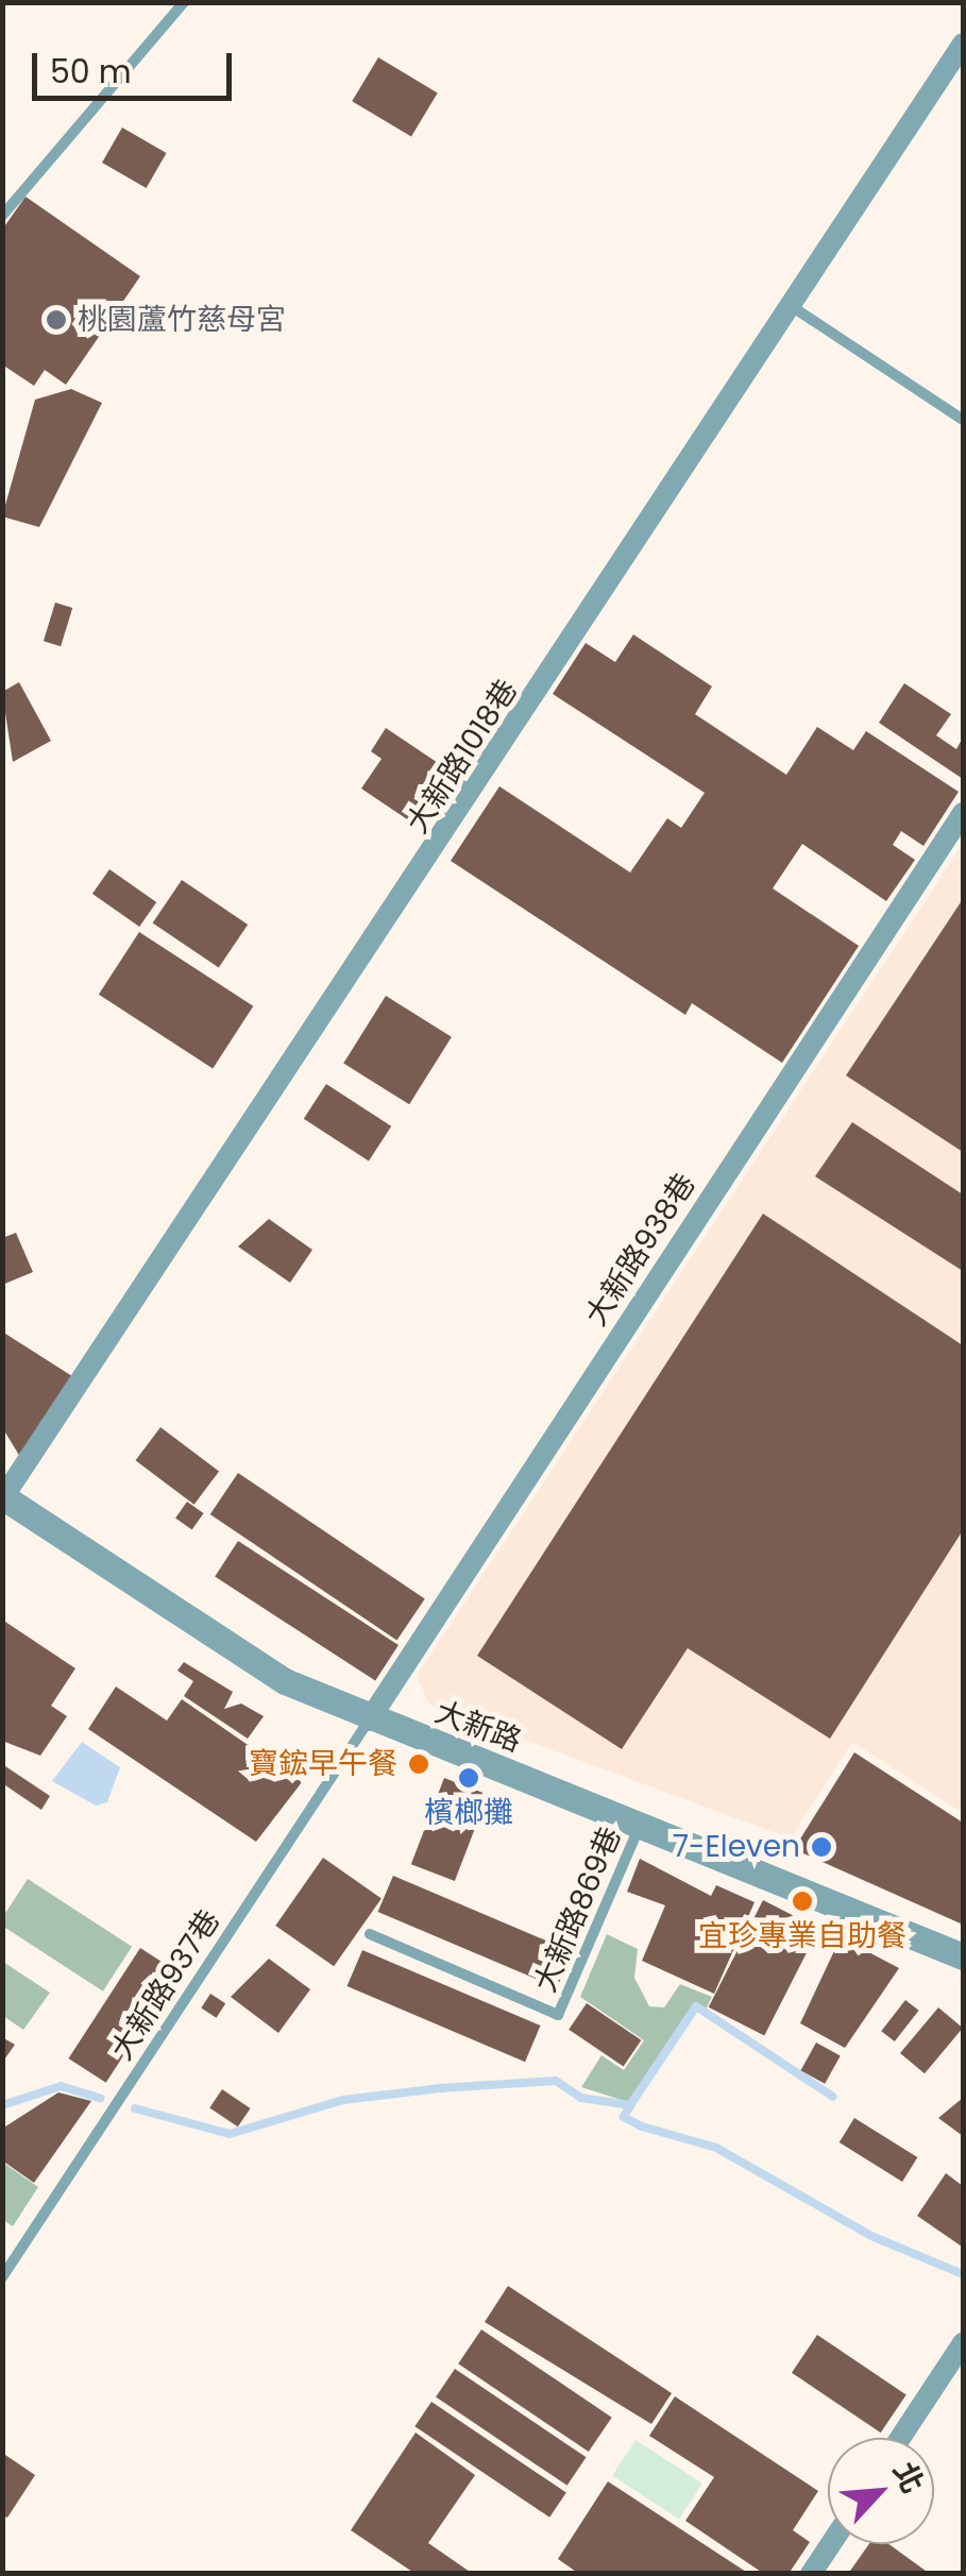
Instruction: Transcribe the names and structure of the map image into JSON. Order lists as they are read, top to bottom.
{
  "streets": {
    "street": ["大新路1018巷", "大新路938巷", "大新路"],
    "lane": ["大新路869巷", "大新路937巷"]
  },
  "crossings": [
    ["大新路1018巷", "大新路"],
    ["大新路938巷", "大新路"],
    ["大新路938巷", "大新路937巷"],
    ["大新路", "大新路869巷"],
    ["大新路", "大新路937巷"]
  ],
  "places": [
    "桃園蘆竹慈母宮",
    "寶鋐早午餐",
    "檳榔攤",
    "7-Eleven",
    "宜珍專業自助餐"
  ],
  "scale_bar": "50 m",
  "north": "top right"
}
